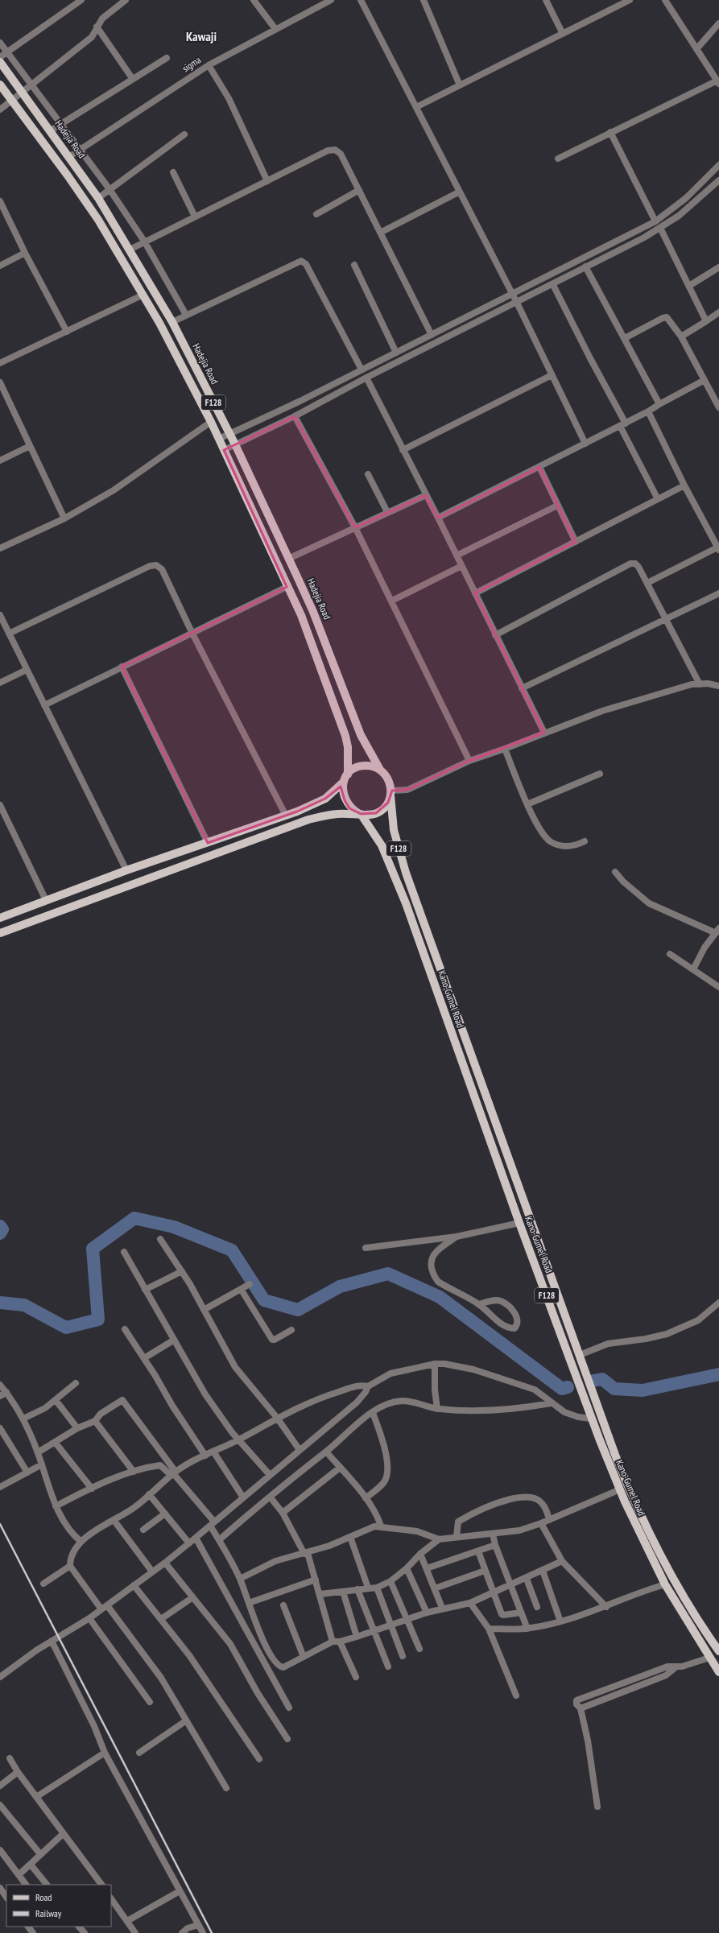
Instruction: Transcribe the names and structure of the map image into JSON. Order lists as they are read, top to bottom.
{
  "streets": {
    "main road": ["Hadejia Road", "F128", "Kano-Gumel Road"],
    "street": ["sigma"]
  },
  "crossings": [
    ["sigma", "Hadejia Road"],
    ["Hadejia Road", "F128"],
    ["Hadejia Road", "Kano-Gumel Road"],
    ["F128", "Kano-Gumel Road"]
  ],
  "districts": ["Kawaji"],
  "legend": ["Road", "Railway"]
}
